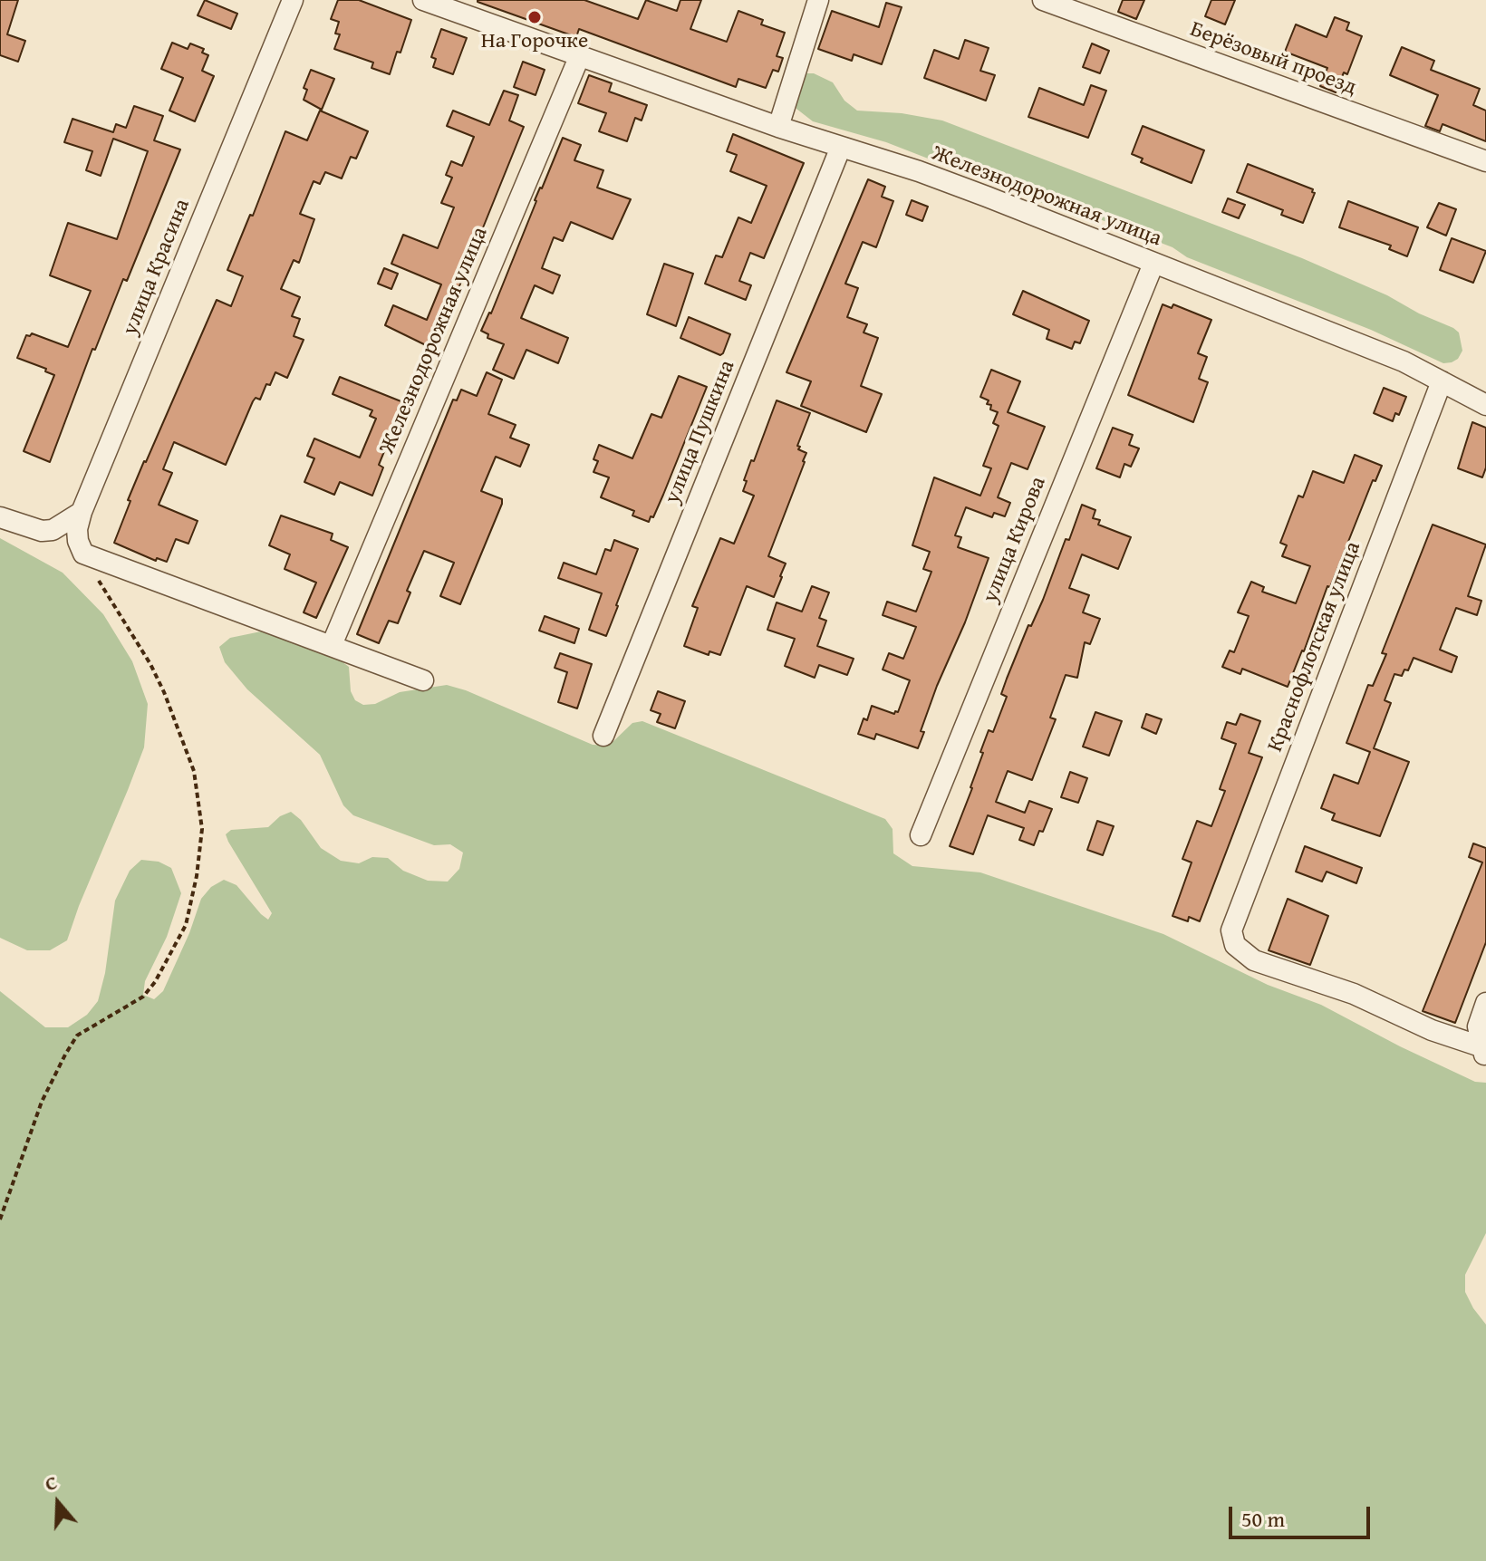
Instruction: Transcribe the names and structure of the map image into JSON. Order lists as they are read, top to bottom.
{
  "streets": {
    "street": [
      "Берёзовый проезд",
      "Железнодорожная улица",
      "улица Красина",
      "улица Пушкина",
      "улица Кирова",
      "Краснофлотская улица"
    ]
  },
  "crossings": [
    ["Железнодорожная улица", "улица Пушкина"],
    ["Железнодорожная улица", "улица Кирова"],
    ["Железнодорожная улица", "Краснофлотская улица"]
  ],
  "places": ["На Горочке"],
  "scale_bar": "50 m",
  "north": "top"
}
